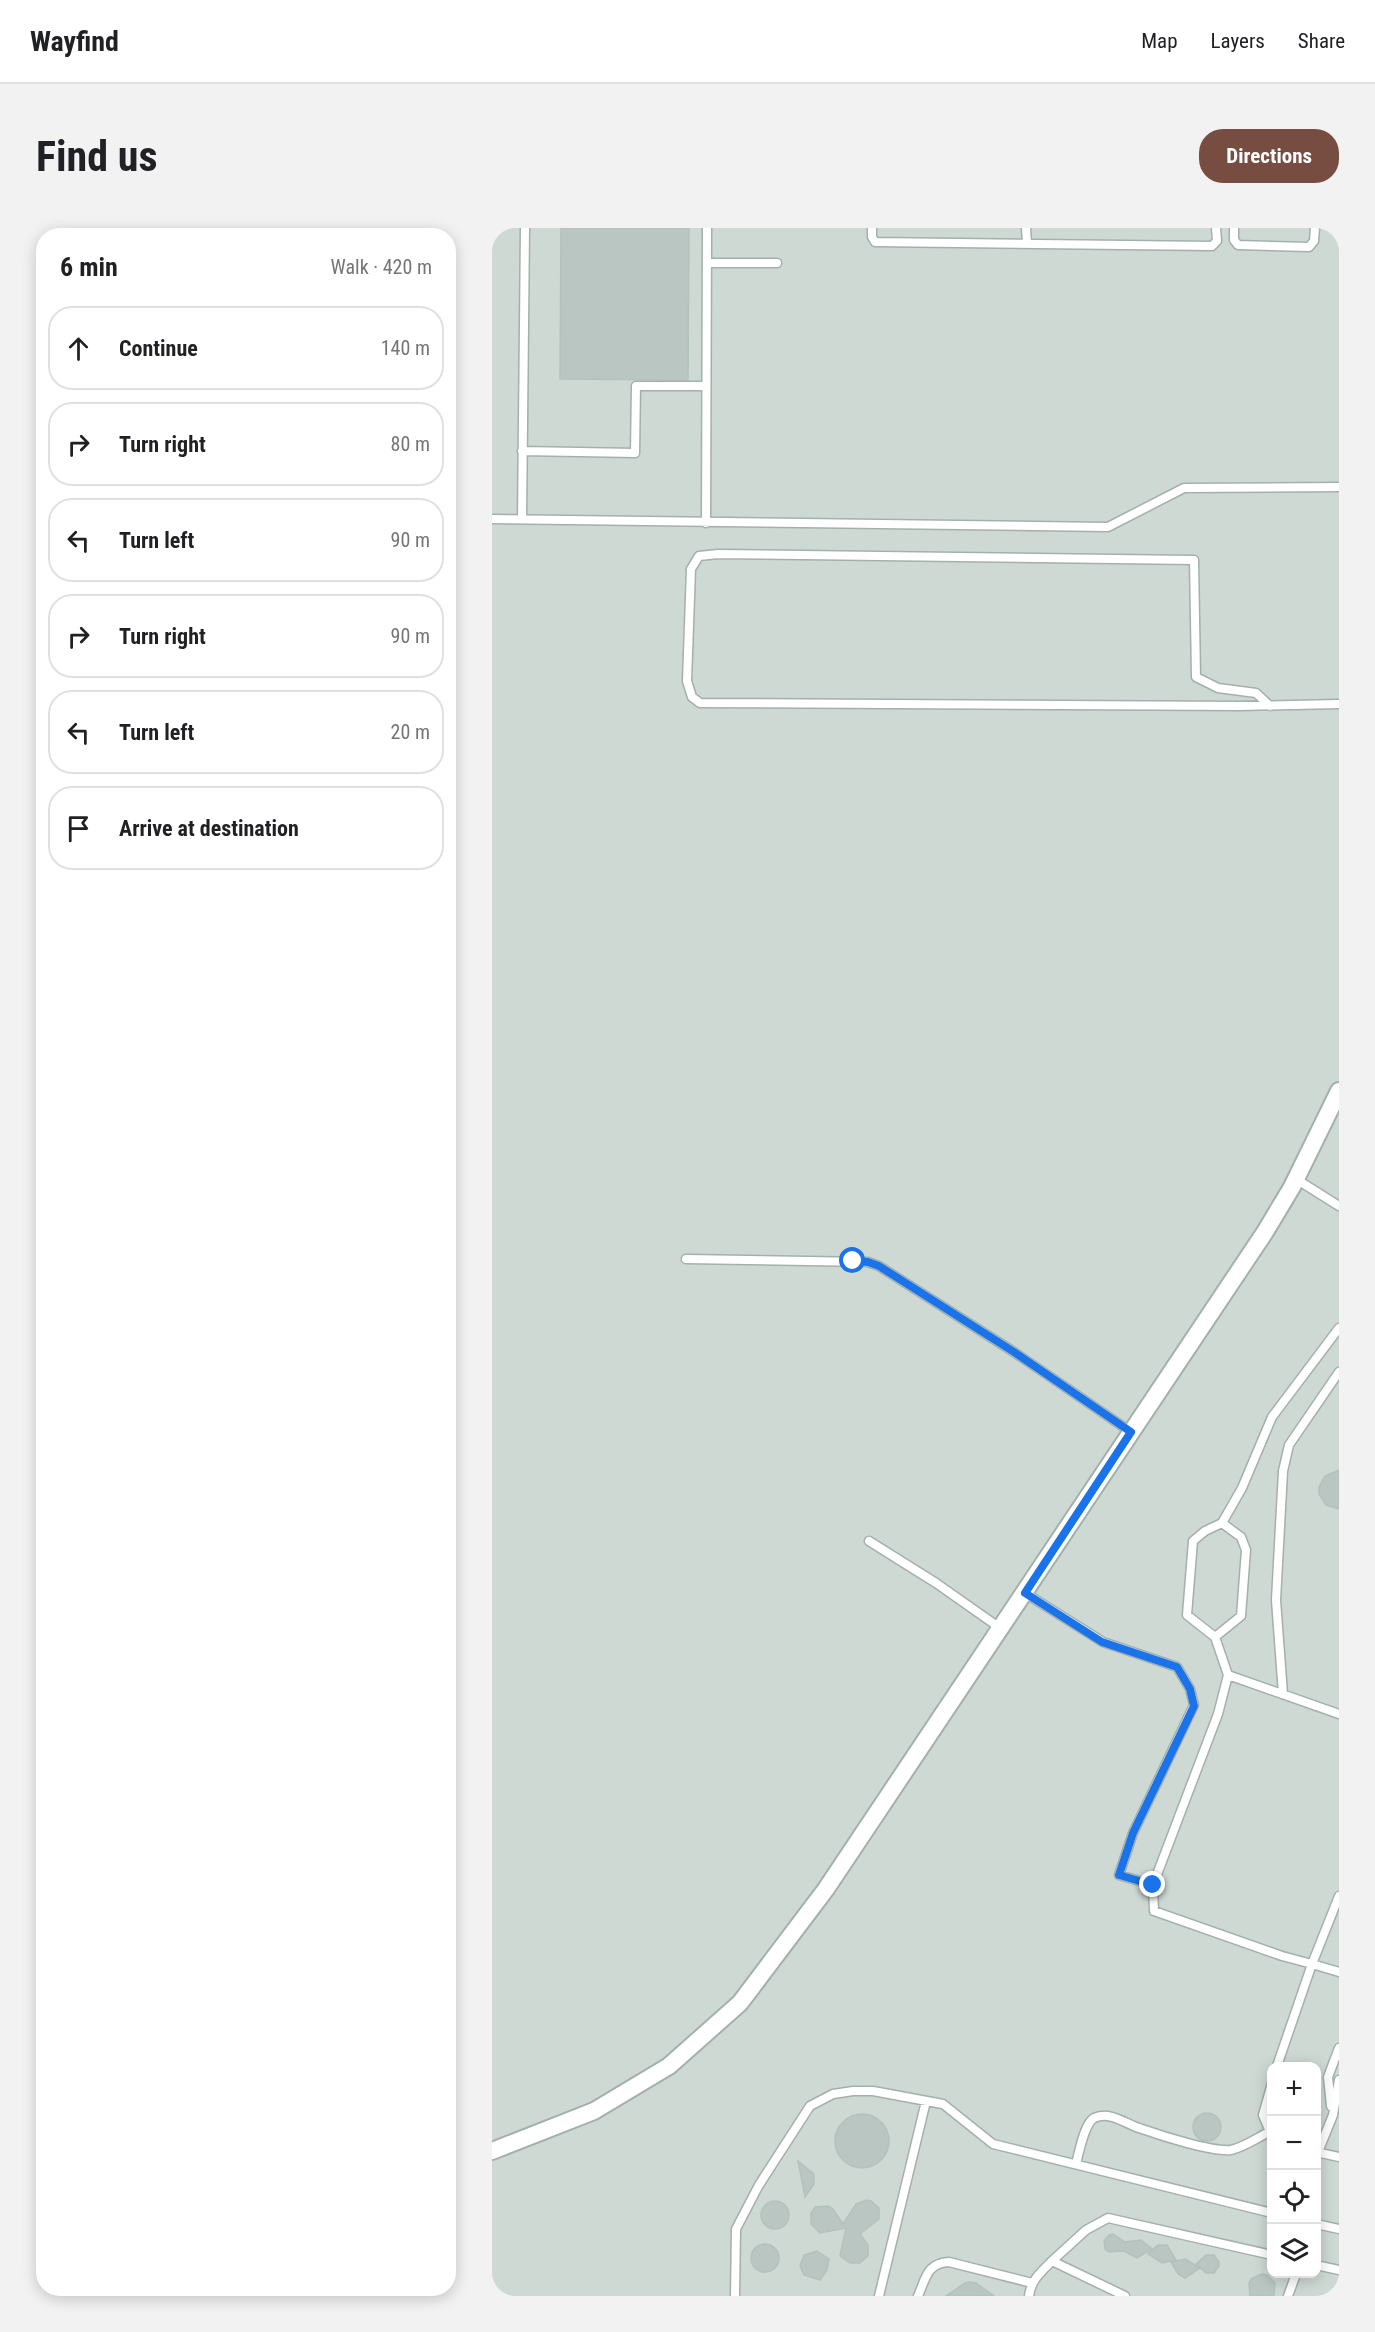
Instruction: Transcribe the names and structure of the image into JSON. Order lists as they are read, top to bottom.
{
  "page": {
    "header": "Wayfind",
    "nav": ["Map", "Layers", "Share"],
    "buttons": "Directions",
    "title": "Find us",
    "heading": ["6 min", "Walk · 420 m"],
    "list": [
      ["Continue", "140 m"],
      ["Turn right", "80 m"],
      ["Turn left", "90 m"],
      ["Turn right", "90 m"],
      ["Turn left", "20 m"],
      "Arrive at destination"
    ],
    "map_buttons": ["+", "−"]
  }
}
